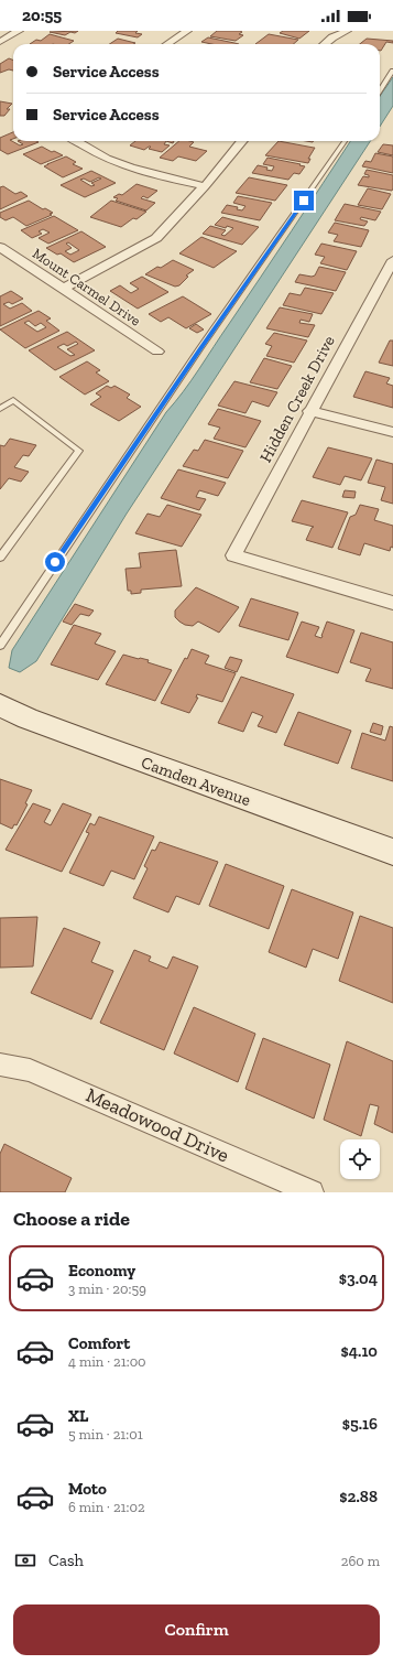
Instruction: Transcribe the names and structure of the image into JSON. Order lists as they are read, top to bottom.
{
  "streets": {
    "street": [
      "Mount Carmel Drive",
      "Hidden Creek Drive",
      "Camden Avenue",
      "Meadowood Drive"
    ]
  },
  "page": {
    "status": "20:55",
    "banner": ["Service Access", "Service Access"],
    "heading": "Choose a ride",
    "list": [
      {
        "name": "Economy",
        "note": "3 min · 20:59",
        "value": "$3.04"
      },
      {
        "name": "Comfort",
        "note": "4 min · 21:00",
        "value": "$4.10"
      },
      {
        "name": "XL",
        "note": "5 min · 21:01",
        "value": "$5.16"
      },
      {
        "name": "Moto",
        "note": "6 min · 21:02",
        "value": "$2.88"
      }
    ],
    "pay": ["Cash", "260 m"],
    "buttons": "Confirm"
  }
}
